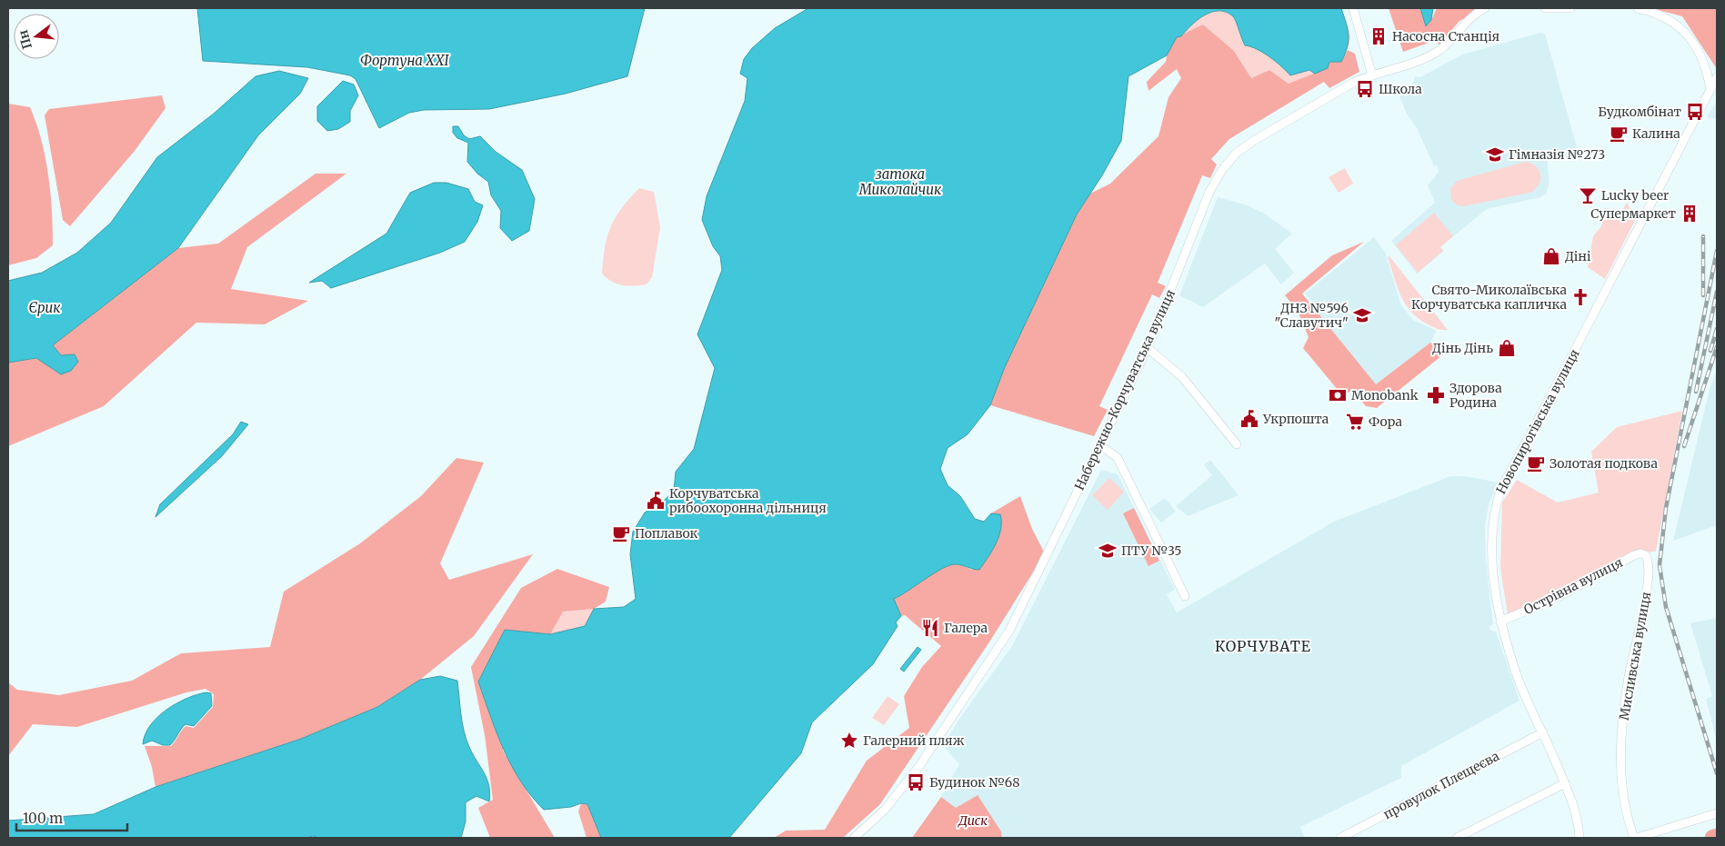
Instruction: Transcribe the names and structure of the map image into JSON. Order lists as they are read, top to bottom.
{
  "streets": {
    "street": [
      "Набережно-Корчуватська вулиця",
      "Новопирогівська вулиця",
      "Острівна вулиця",
      "Мисливська вулиця",
      "провулок Плещеєва"
    ]
  },
  "crossings": [
    ["Новопирогівська вулиця", "Острівна вулиця"],
    ["Новопирогівська вулиця", "провулок Плещеєва"],
    ["Острівна вулиця", "Мисливська вулиця"]
  ],
  "districts": ["КОРЧУВАТЕ"],
  "water": ["Фортуна XXI", "затока Миколайчик", "Єрик"],
  "parks": ["Диск"],
  "places": {
    "building": ["Насосна Станція", "Супермаркет"],
    "bus stop": ["Школа", "Будкомбінат", "Будинок №68"],
    "cafe": ["Калина", "Золотая подкова", "Поплавок"],
    "school or university": ["Гімназія №273", "ДНЗ №596 \"Славутич\"", "ПТУ №35"],
    "bar": ["Lucky beer"],
    "shop": ["Діні", "Дінь Дінь"],
    "church": ["Свято-Миколаївська Корчуватська капличка"],
    "bank": ["Monobank"],
    "pharmacy": ["Здорова Родина"],
    "public building": ["Укрпошта", "Корчуватська рибоохоронна дільниця"],
    "supermarket": ["Фора"],
    "restaurant": ["Галера"],
    "place": ["Галерний пляж"]
  },
  "scale_bar": "100 m",
  "north": "left"
}
